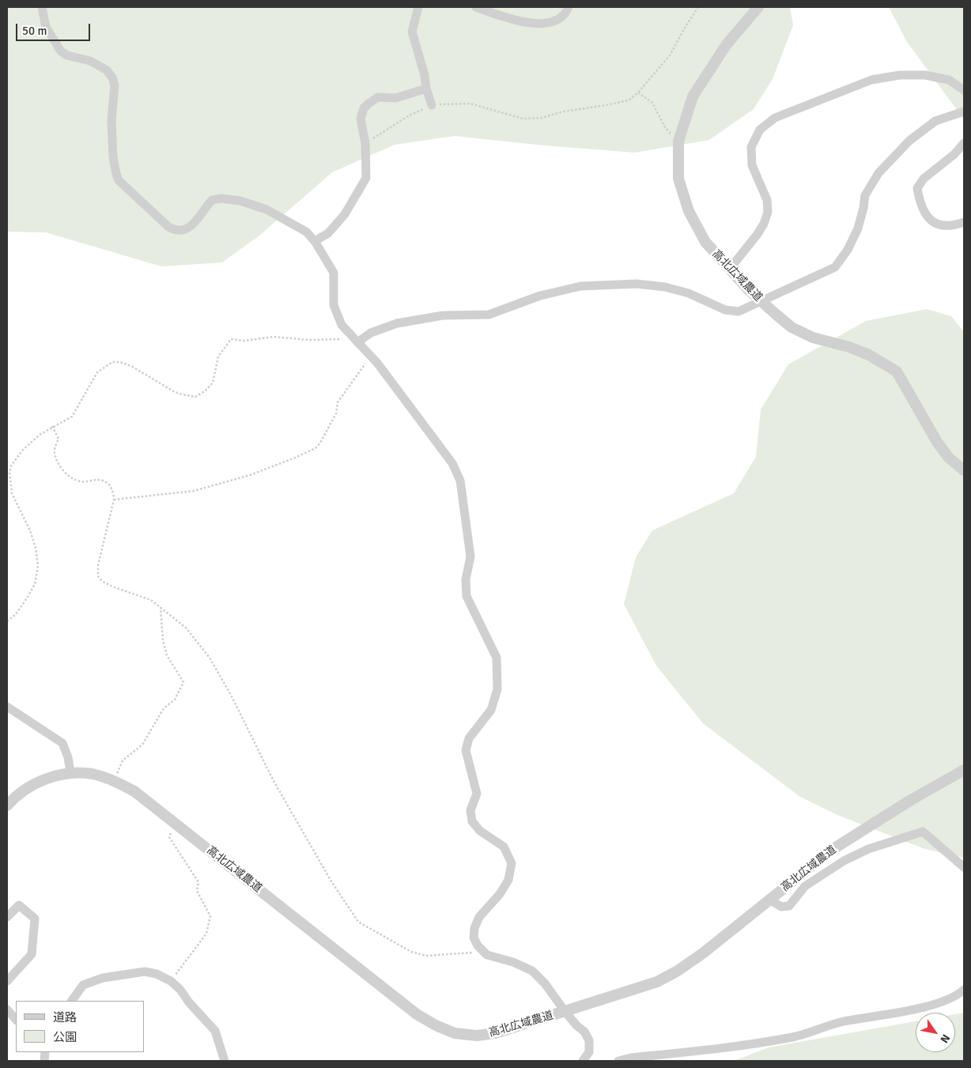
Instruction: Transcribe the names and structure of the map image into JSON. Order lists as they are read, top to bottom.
{
  "streets": {
    "street": ["高北広域農道"]
  },
  "legend": ["道路", "公園"],
  "scale_bar": "50 m",
  "north": "bottom right"
}
